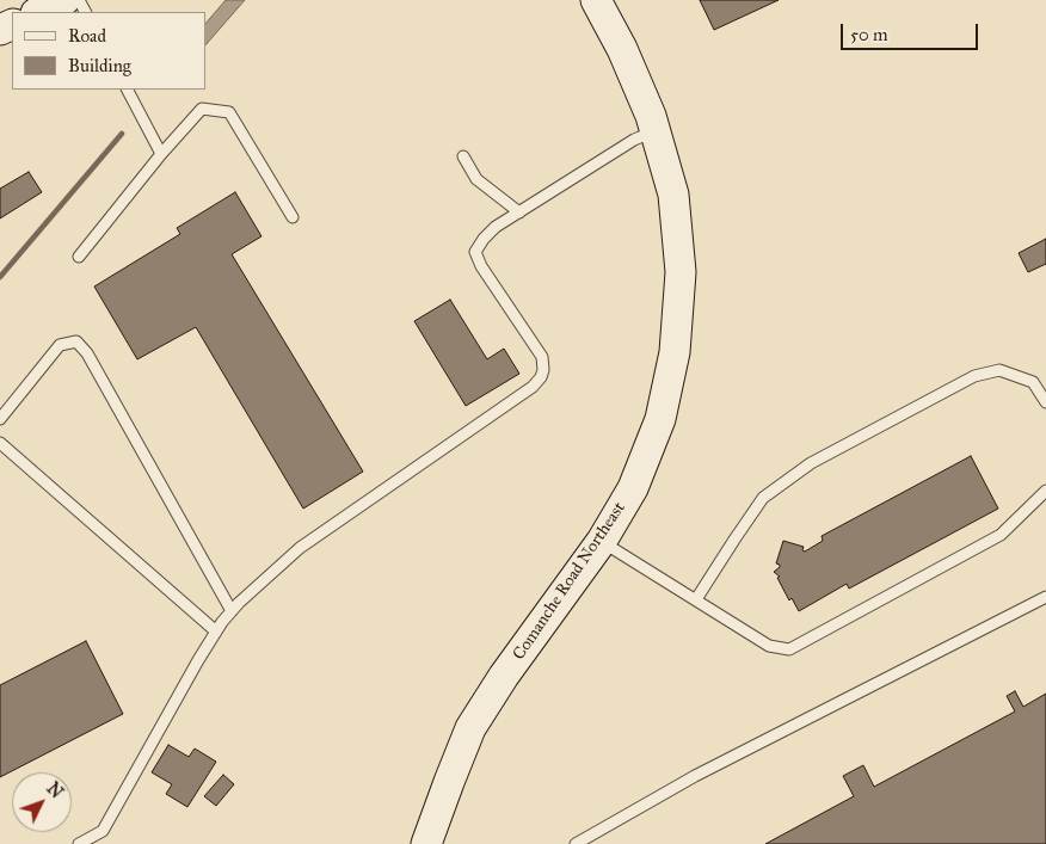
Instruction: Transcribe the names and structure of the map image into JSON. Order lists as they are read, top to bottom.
{
  "streets": {
    "main road": ["Comanche Road Northeast"]
  },
  "legend": ["Road", "Building"],
  "scale_bar": "50 m",
  "north": "top right"
}
